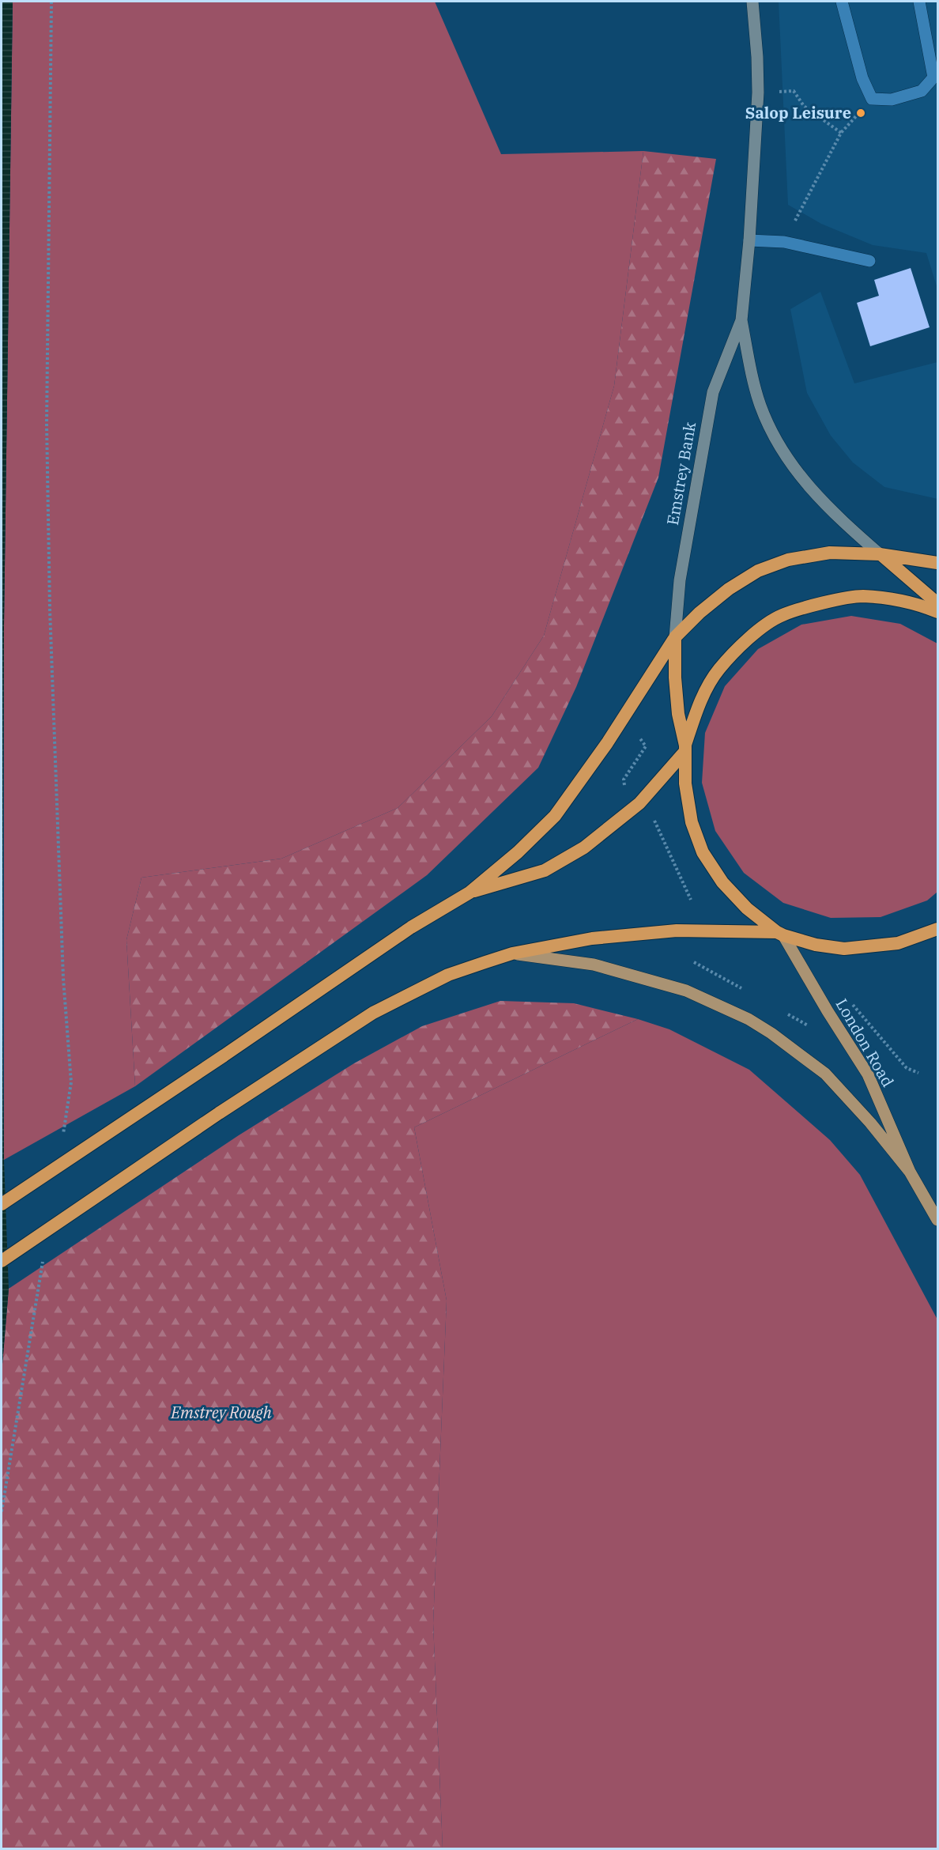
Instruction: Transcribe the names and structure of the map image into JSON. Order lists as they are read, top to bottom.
{
  "streets": {
    "main road": ["Emstrey Bank", "London Road"]
  },
  "parks": ["Emstrey Rough"],
  "places": ["Salop Leisure"]
}
